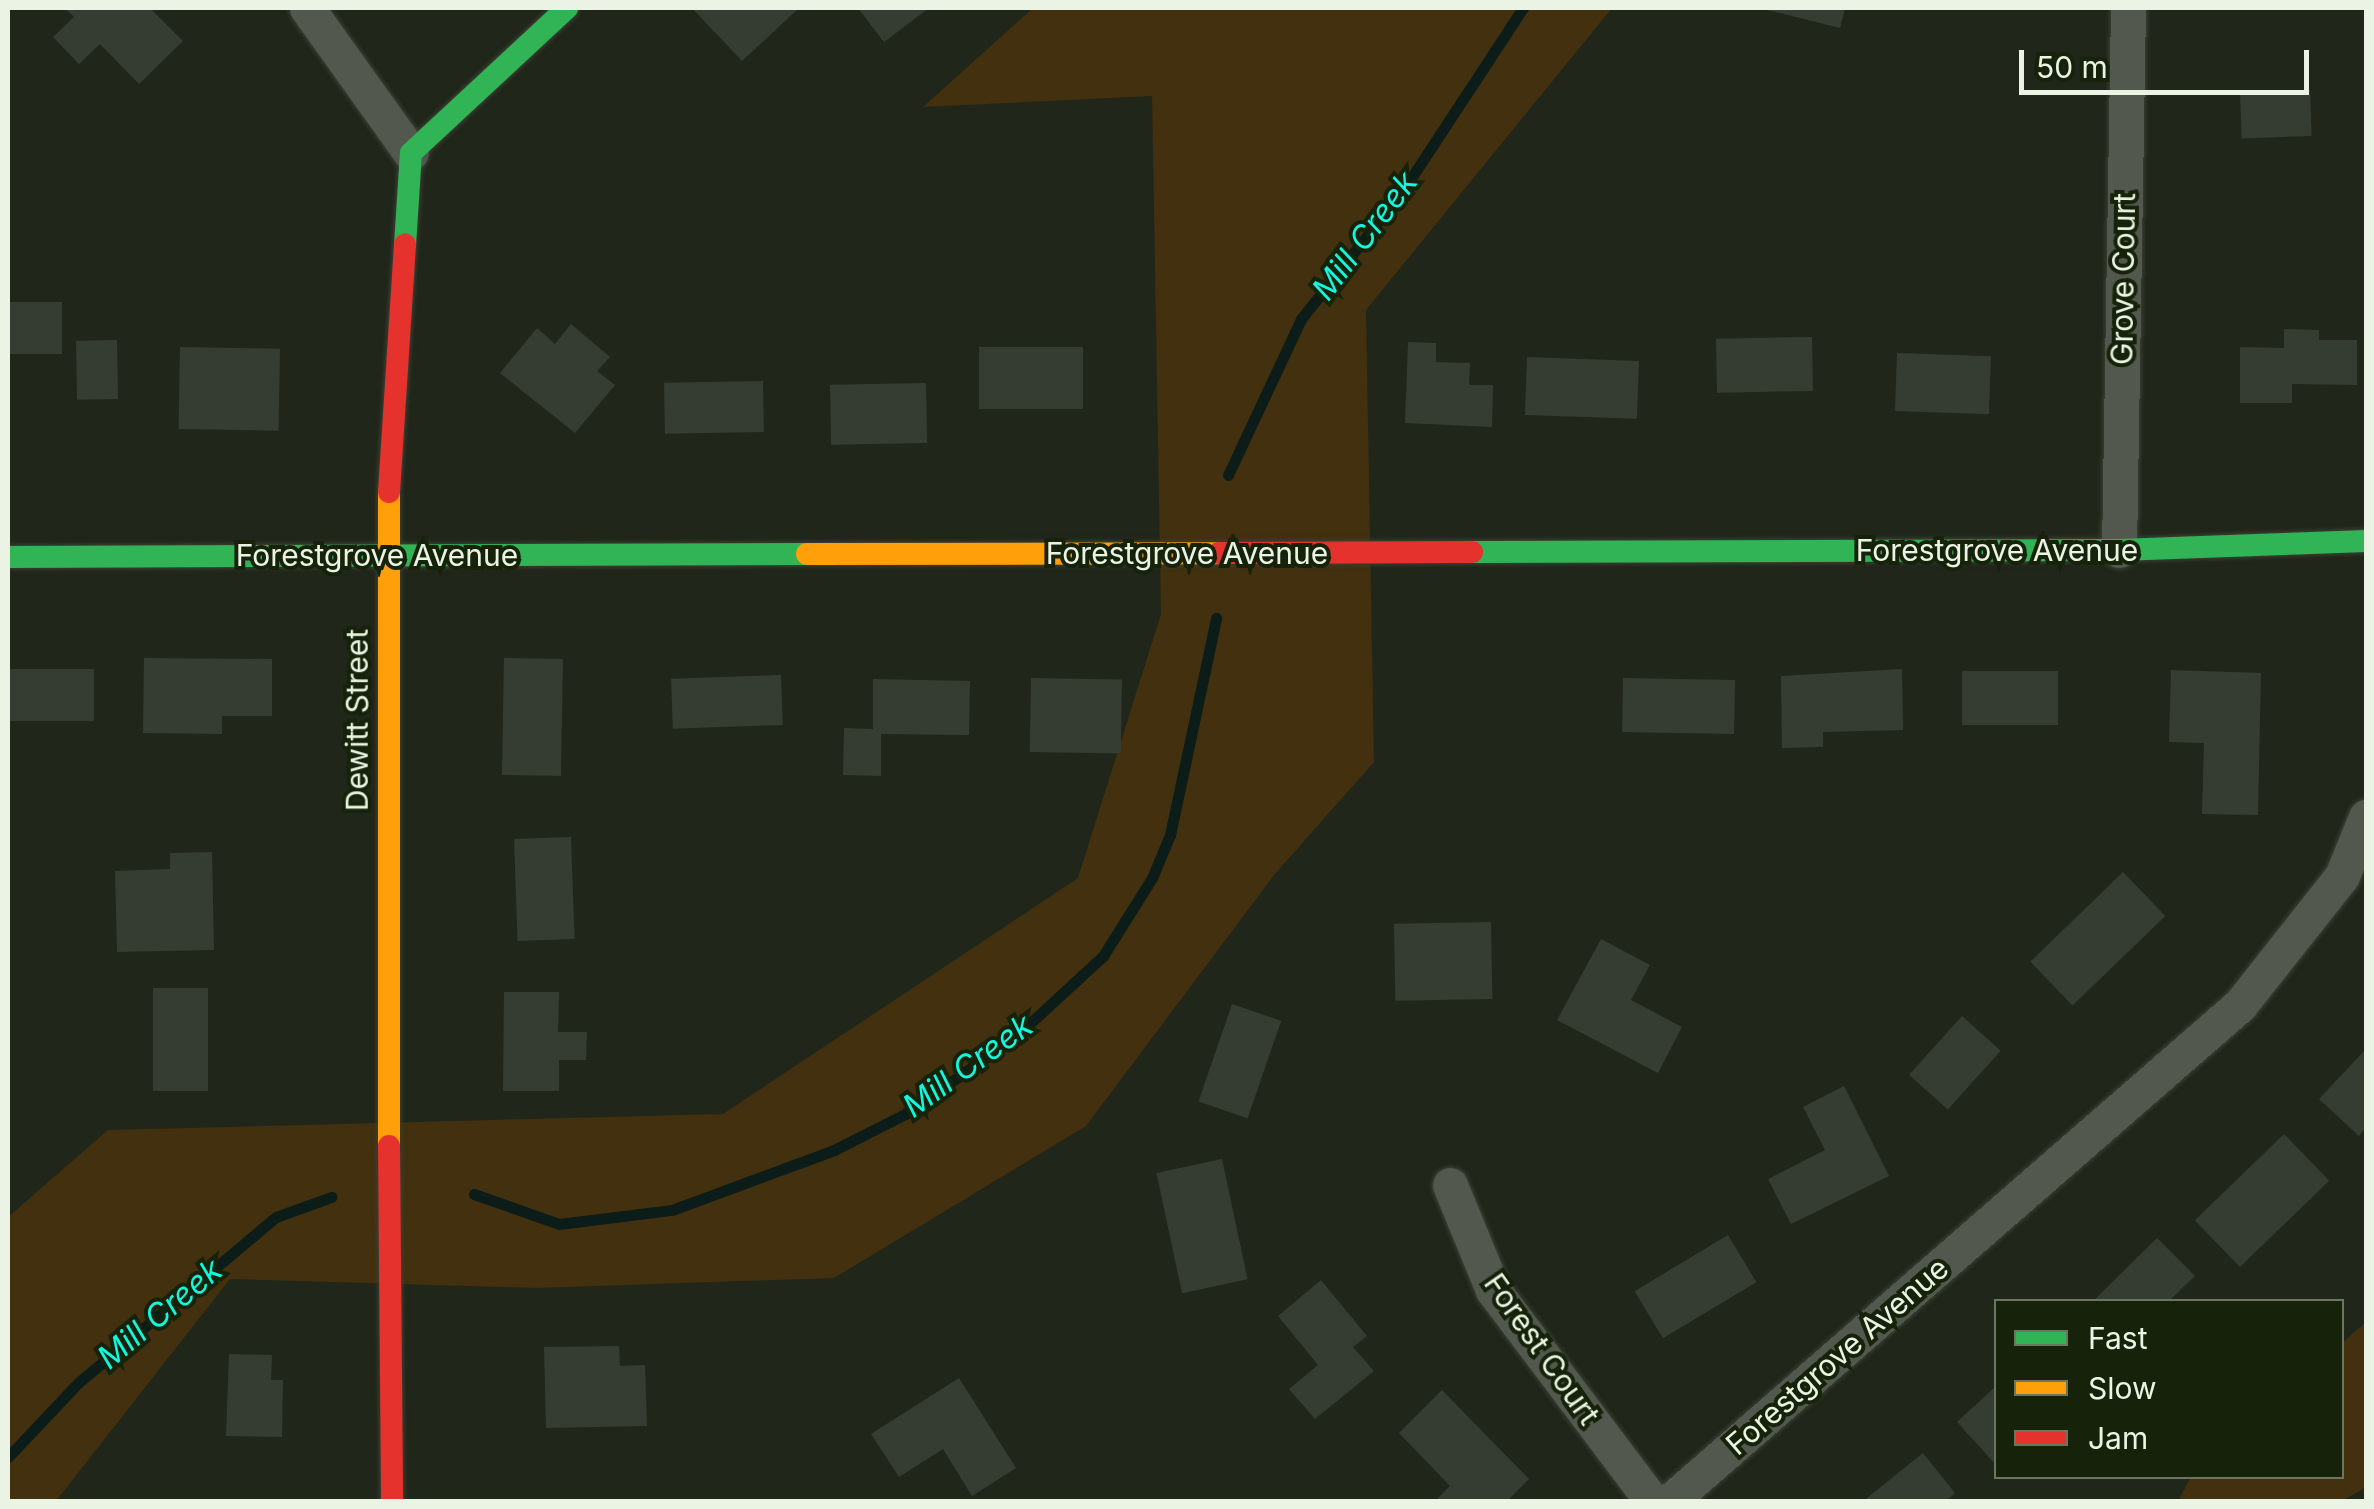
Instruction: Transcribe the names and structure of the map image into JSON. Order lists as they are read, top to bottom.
{
  "streets": {
    "street": [
      "Grove Court",
      "Forestgrove Avenue",
      "Dewitt Street",
      "Forest Court"
    ]
  },
  "crossings": [
    ["Grove Court", "Forestgrove Avenue"],
    ["Forestgrove Avenue", "Dewitt Street"]
  ],
  "water": ["Mill Creek"],
  "legend": ["Fast", "Slow", "Jam"],
  "scale_bar": "50 m"
}
